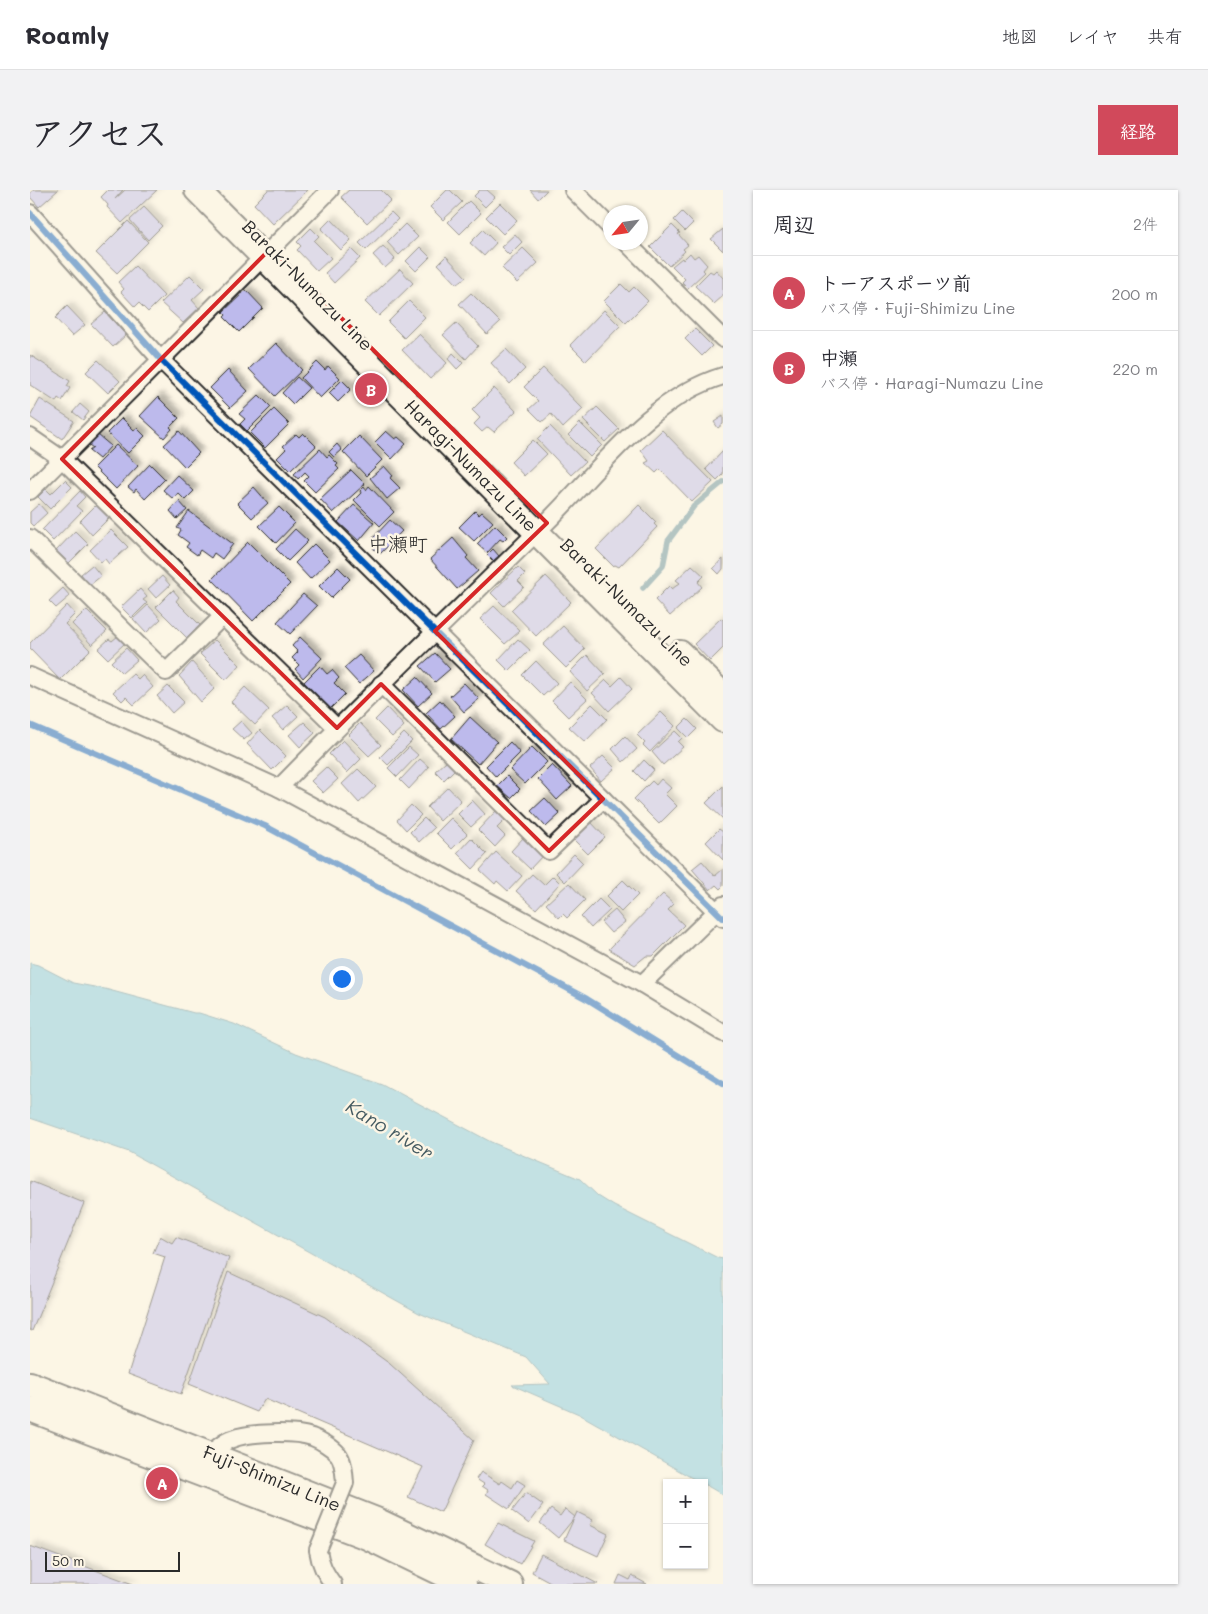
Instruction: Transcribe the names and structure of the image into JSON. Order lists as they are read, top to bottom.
{
  "streets": {
    "main road": ["Baraki-Numazu Line", "Haragi-Numazu Line", "Fuji-Shimizu Line"]
  },
  "crossings": [
    ["Baraki-Numazu Line", "Haragi-Numazu Line"]
  ],
  "districts": ["中瀬町"],
  "water": ["Kano river"],
  "scale_bar": "50 m",
  "north": "bottom left",
  "page": {
    "header": "Roamly",
    "nav": ["地図", "レイヤ", "共有"],
    "title": "アクセス",
    "buttons": "経路",
    "heading": ["周辺", "2件"],
    "list": [
      {
        "mark": "A",
        "name": "トーアスポーツ前",
        "note": "バス停 · Fuji-Shimizu Line",
        "value": "200 m"
      },
      {
        "mark": "B",
        "name": "中瀬",
        "note": "バス停 · Haragi-Numazu Line",
        "value": "220 m"
      }
    ],
    "pins": ["B", "A"],
    "map_buttons": ["+", "−"],
    "scale": "50 m"
  }
}
